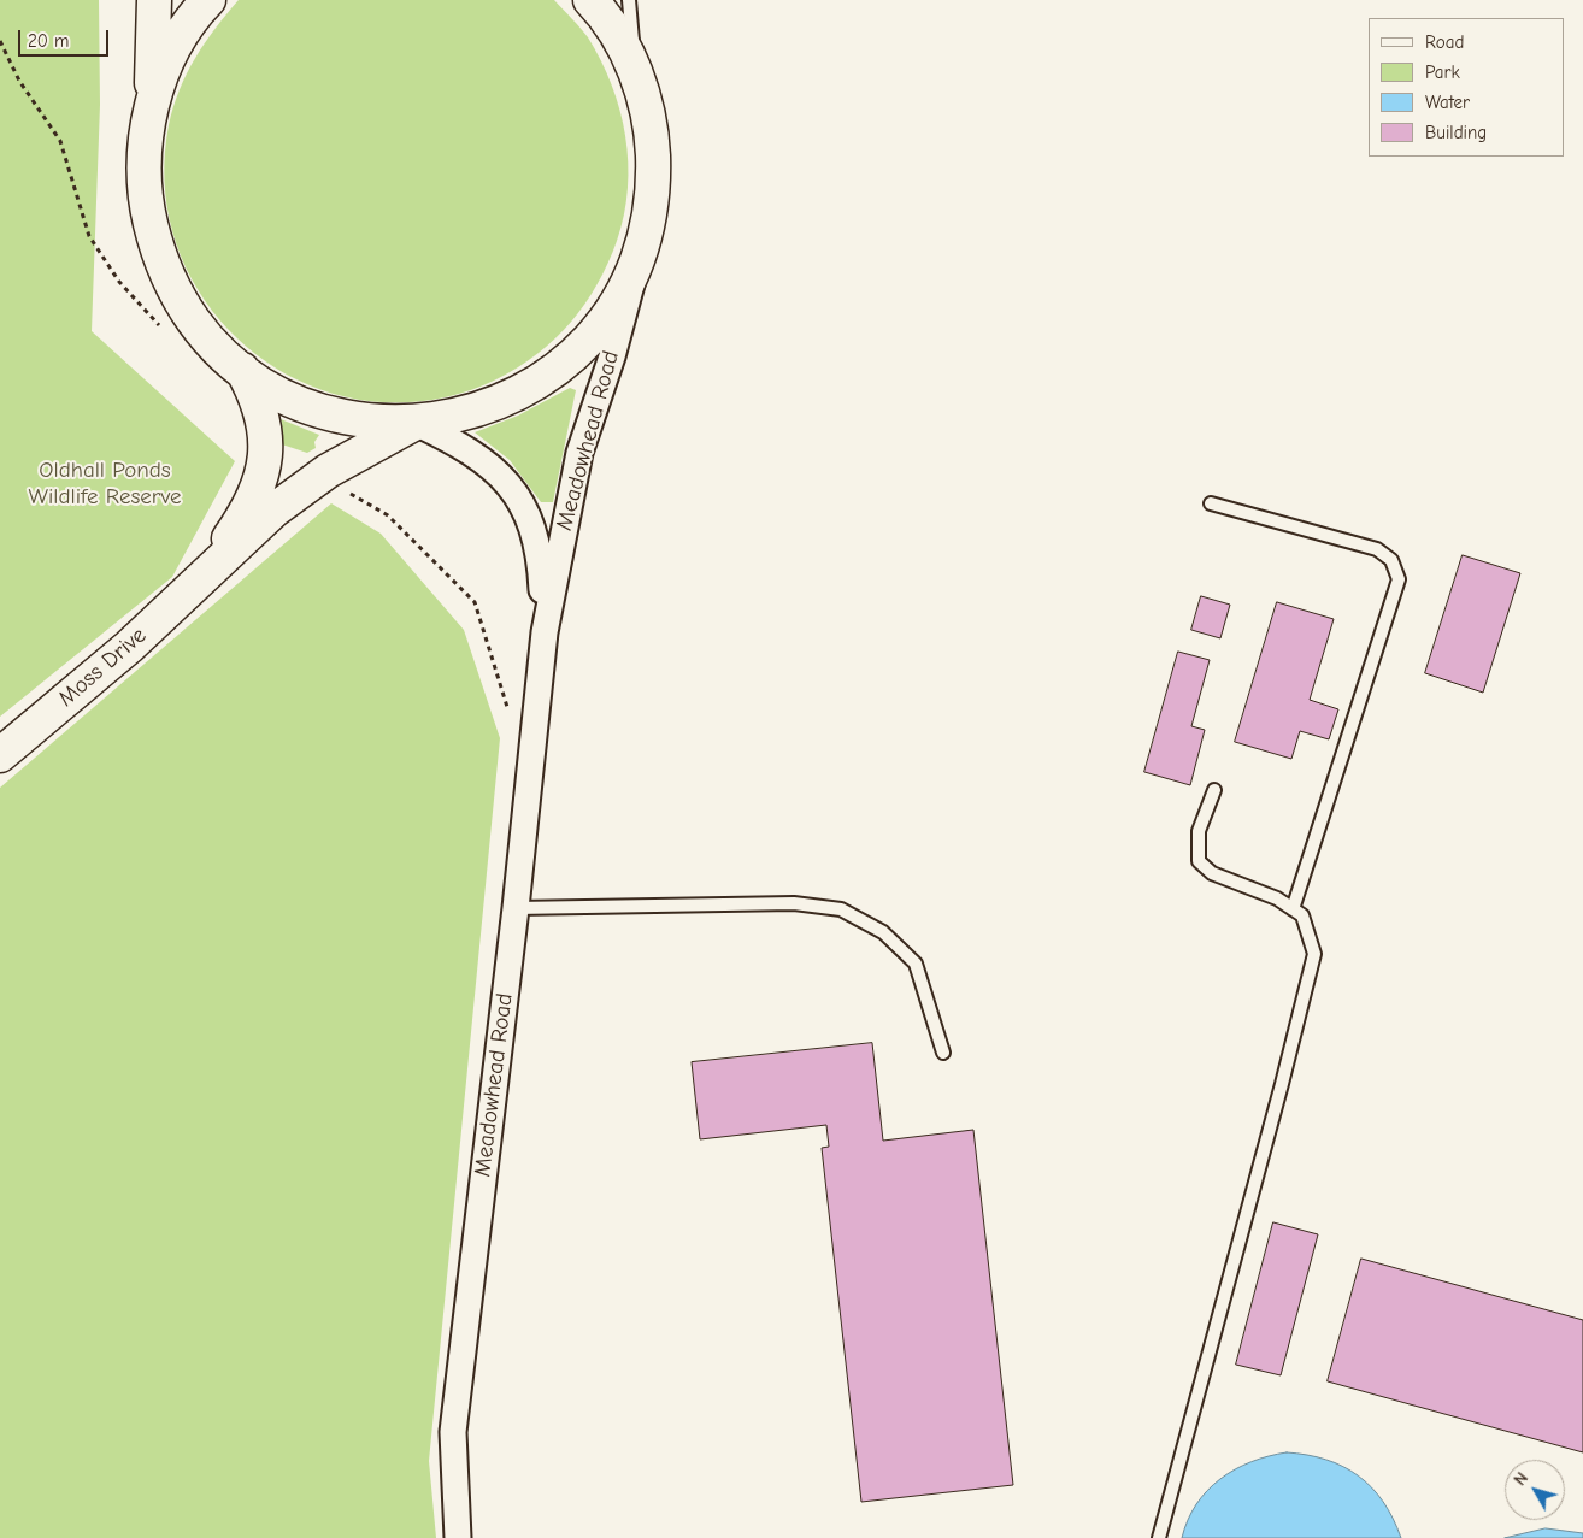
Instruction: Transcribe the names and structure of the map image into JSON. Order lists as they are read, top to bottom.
{
  "streets": {
    "main road": ["Moss Drive"],
    "street": ["Meadowhead Road"]
  },
  "crossings": [
    ["Meadowhead Road", "Moss Drive"]
  ],
  "parks": ["Oldhall Ponds Wildlife Reserve"],
  "legend": [
    "Road",
    "Park",
    "Water",
    "Building"
  ],
  "scale_bar": "20 m",
  "north": "top left"
}
